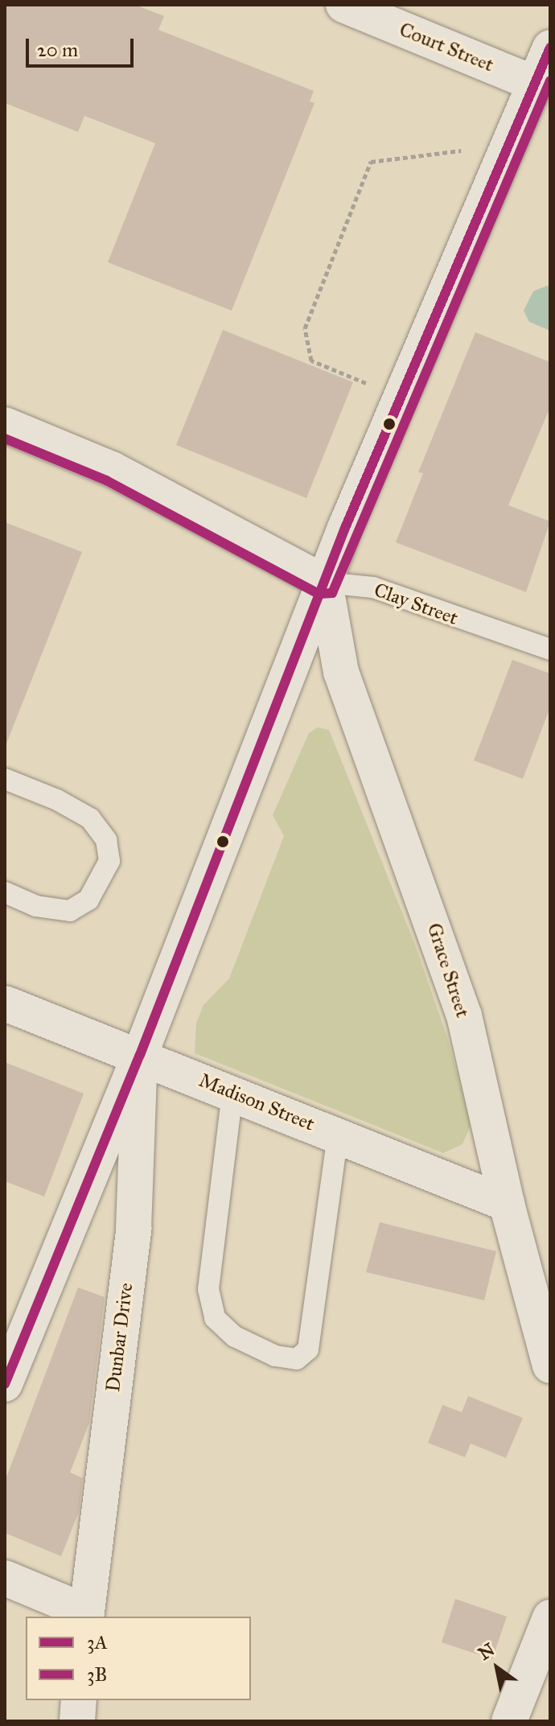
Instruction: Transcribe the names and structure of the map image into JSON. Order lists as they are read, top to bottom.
{
  "streets": {
    "main road": [
      "Court Street",
      "Clay Street",
      "Grace Street",
      "Madison Street",
      "Dunbar Drive"
    ]
  },
  "crossings": [
    ["Clay Street", "Grace Street"],
    ["Grace Street", "Madison Street"],
    ["Madison Street", "Dunbar Drive"]
  ],
  "lines": ["transit line 3A", "transit line 3B"],
  "legend": ["3A", "3B"],
  "scale_bar": "20 m",
  "north": "top left"
}
